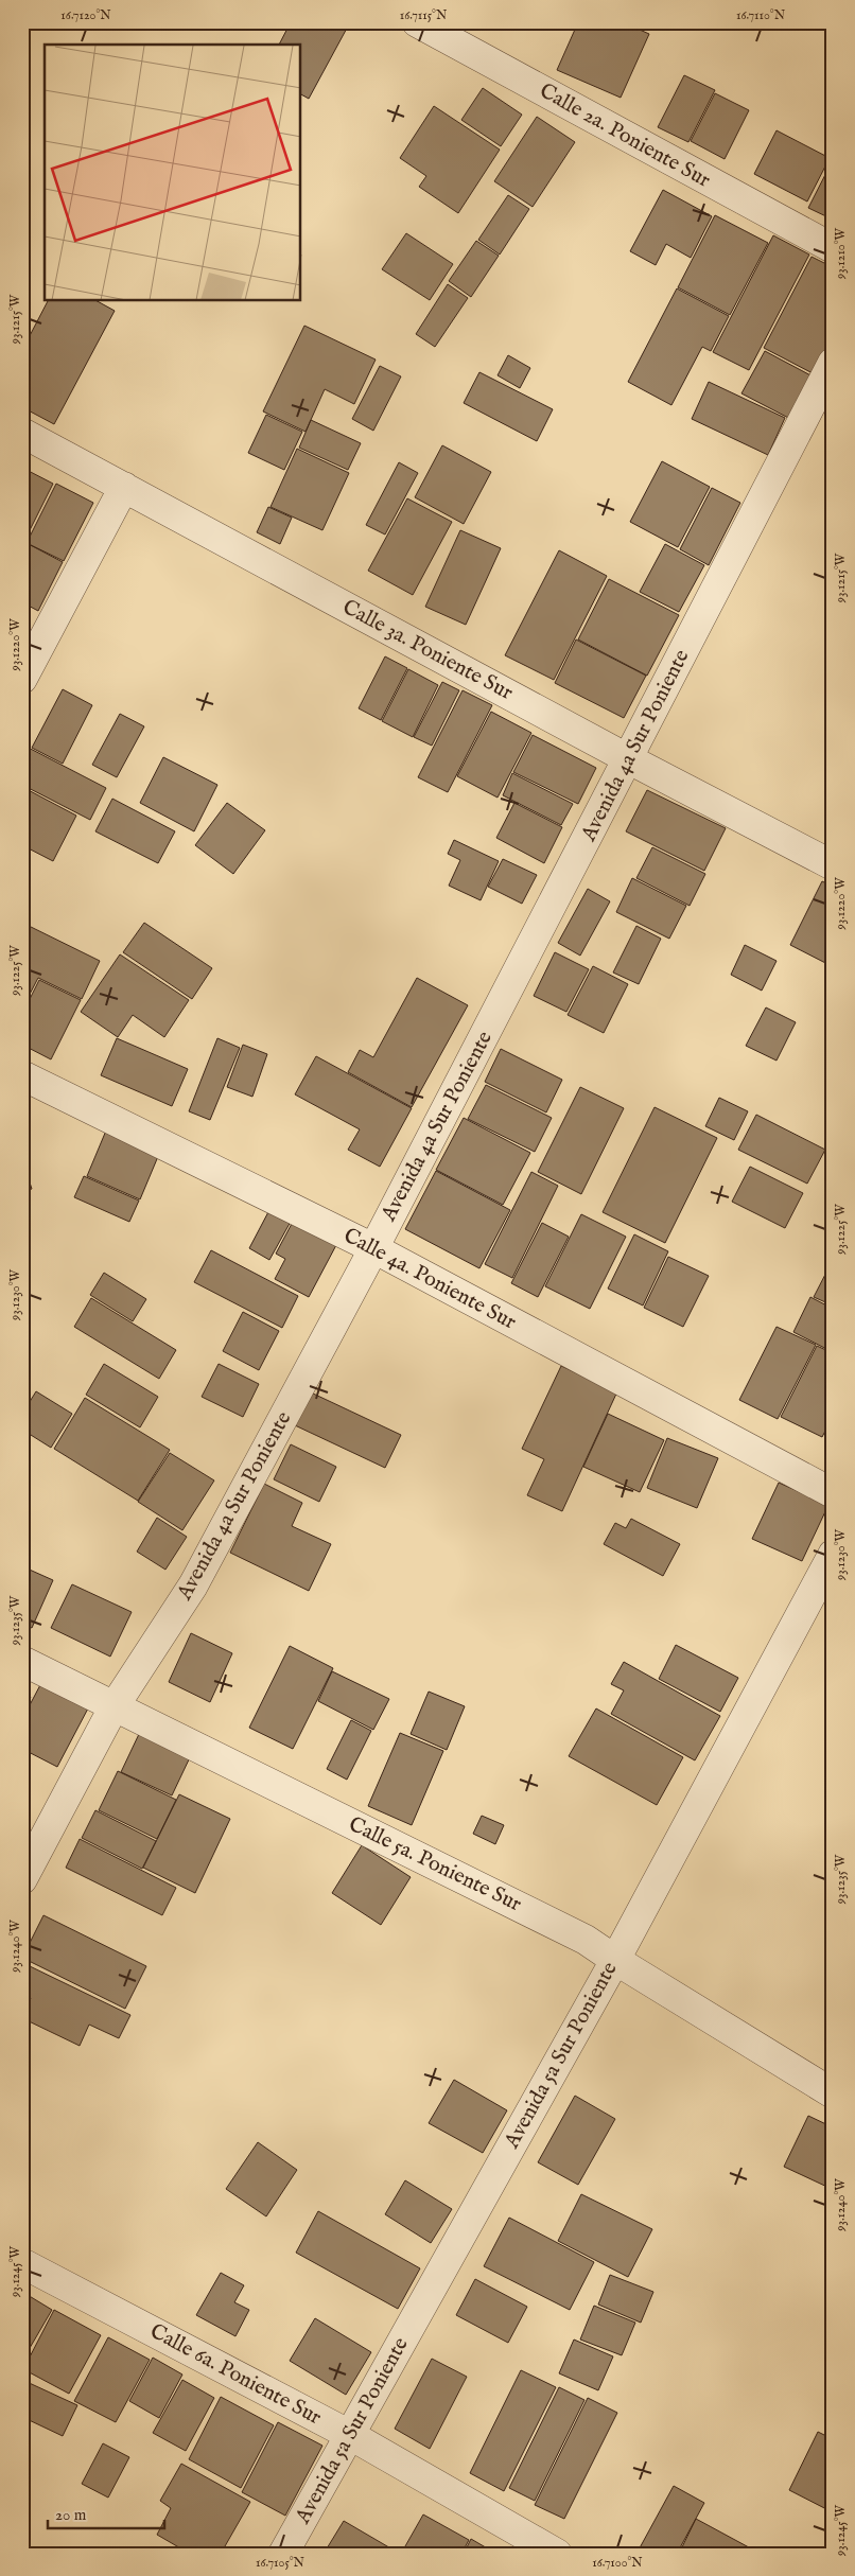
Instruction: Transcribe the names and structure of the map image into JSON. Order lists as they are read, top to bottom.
{
  "streets": {
    "street": [
      "Calle 2a. Poniente Sur",
      "Calle 3a. Poniente Sur",
      "Avenida 4a Sur Poniente",
      "Calle 4a. Poniente Sur",
      "Calle 5a. Poniente Sur",
      "Avenida 5a Sur Poniente",
      "Calle 6a. Poniente Sur"
    ]
  },
  "crossings": [
    ["Calle 3a. Poniente Sur", "Avenida 4a Sur Poniente"],
    ["Avenida 4a Sur Poniente", "Calle 4a. Poniente Sur"],
    ["Avenida 4a Sur Poniente", "Calle 5a. Poniente Sur"],
    ["Calle 5a. Poniente Sur", "Avenida 5a Sur Poniente"],
    ["Avenida 5a Sur Poniente", "Calle 6a. Poniente Sur"]
  ],
  "scale_bar": "20 m",
  "coordinates": [
    "16.7120°N",
    "16.7115°N",
    "16.7110°N",
    "93.1210°W",
    "93.1215°W",
    "93.1220°W",
    "93.1225°W",
    "93.1230°W",
    "93.1235°W",
    "93.1240°W",
    "93.1245°W",
    "16.7105°N",
    "16.7100°N"
  ]
}
